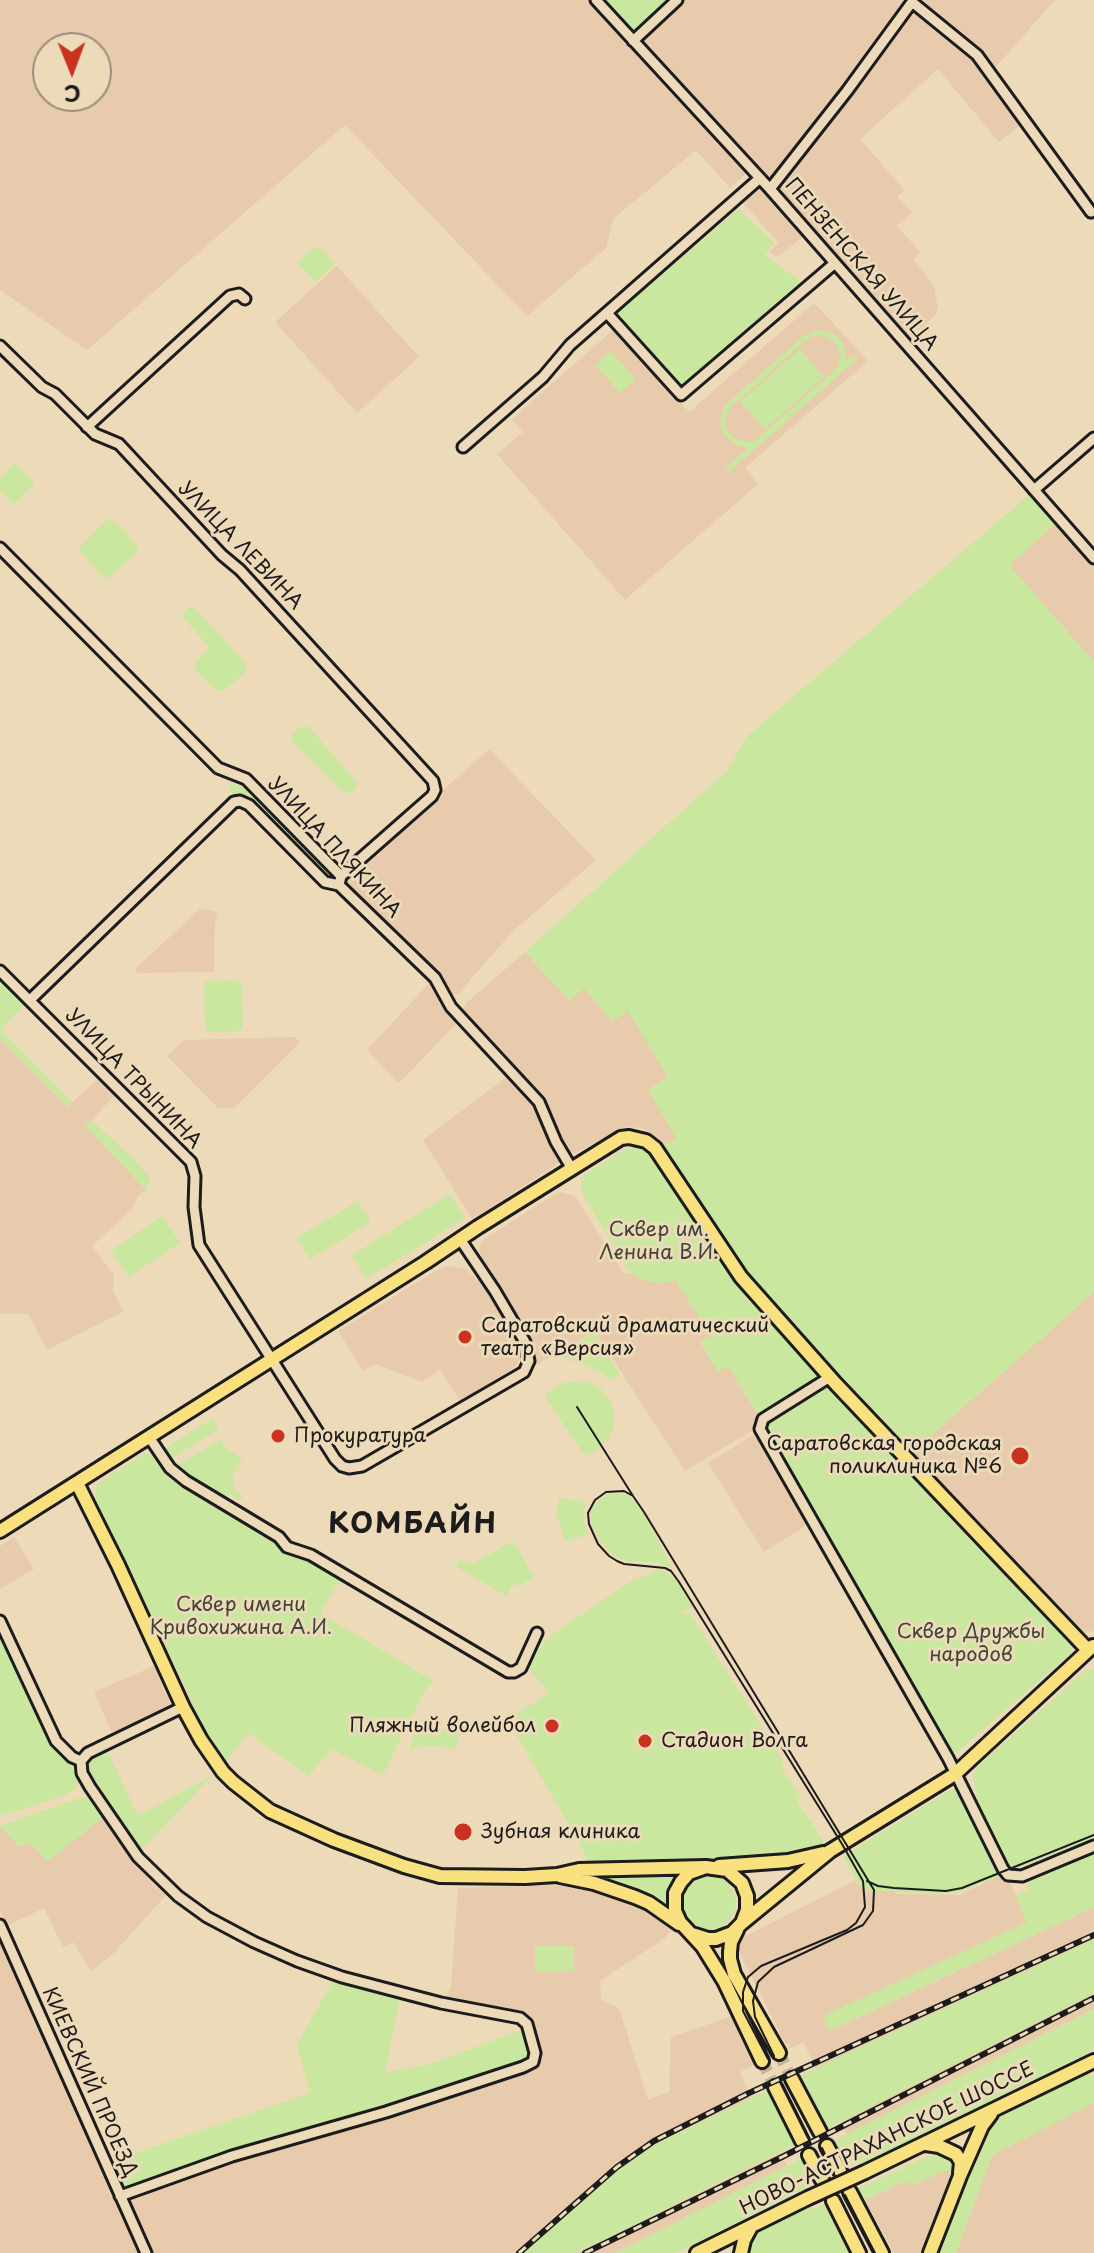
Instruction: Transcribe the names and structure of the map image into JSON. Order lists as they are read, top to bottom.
{
  "streets": {
    "main road": ["НОВО-АСТРАХАНСКОЕ ШОССЕ"],
    "street": [
      "ПЕНЗЕНСКАЯ УЛИЦА",
      "УЛИЦА ЛЕВИНА",
      "УЛИЦА ПЛЯКИНА",
      "УЛИЦА ТРЫНИНА",
      "КИЕВСКИЙ ПРОЕЗД"
    ]
  },
  "crossings": [
    ["УЛИЦА ЛЕВИНА", "УЛИЦА ПЛЯКИНА"]
  ],
  "districts": ["КОМБАЙН"],
  "parks": ["Сквер им. Ленина В.И.", "Сквер имени Кривохижина А.И.", "Сквер Дружбы народов"],
  "places": [
    "Саратовский драматический театр «Версия»",
    "Прокуратура",
    "Саратовская городская поликлиника №6",
    "Пляжный волейбол",
    "Стадион Волга",
    "Зубная клиника"
  ],
  "north": "bottom"
}
